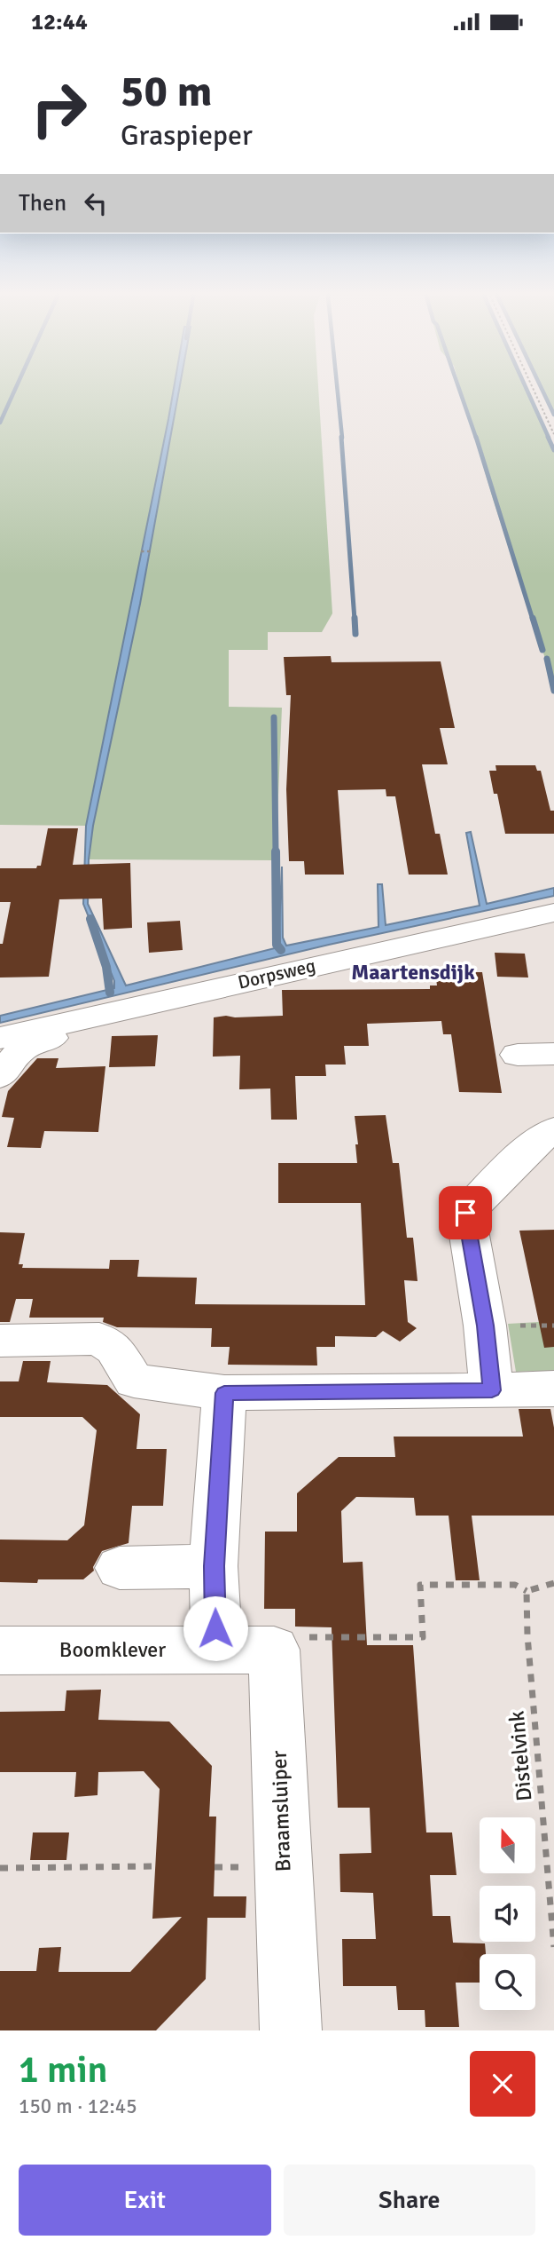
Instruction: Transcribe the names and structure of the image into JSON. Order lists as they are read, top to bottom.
{
  "streets": {
    "street": ["Dorpsweg", "Boomklever", "Braamsluiper"],
    "path": ["Distelvink"]
  },
  "districts": ["Maartensdijk"],
  "north": "top",
  "page": {
    "status": "12:44",
    "turn": ["50 m", "Graspieper"],
    "then": "Then",
    "heading": ["1 min", "150 m · 12:45"],
    "buttons": ["Exit", "Share"]
  }
}
